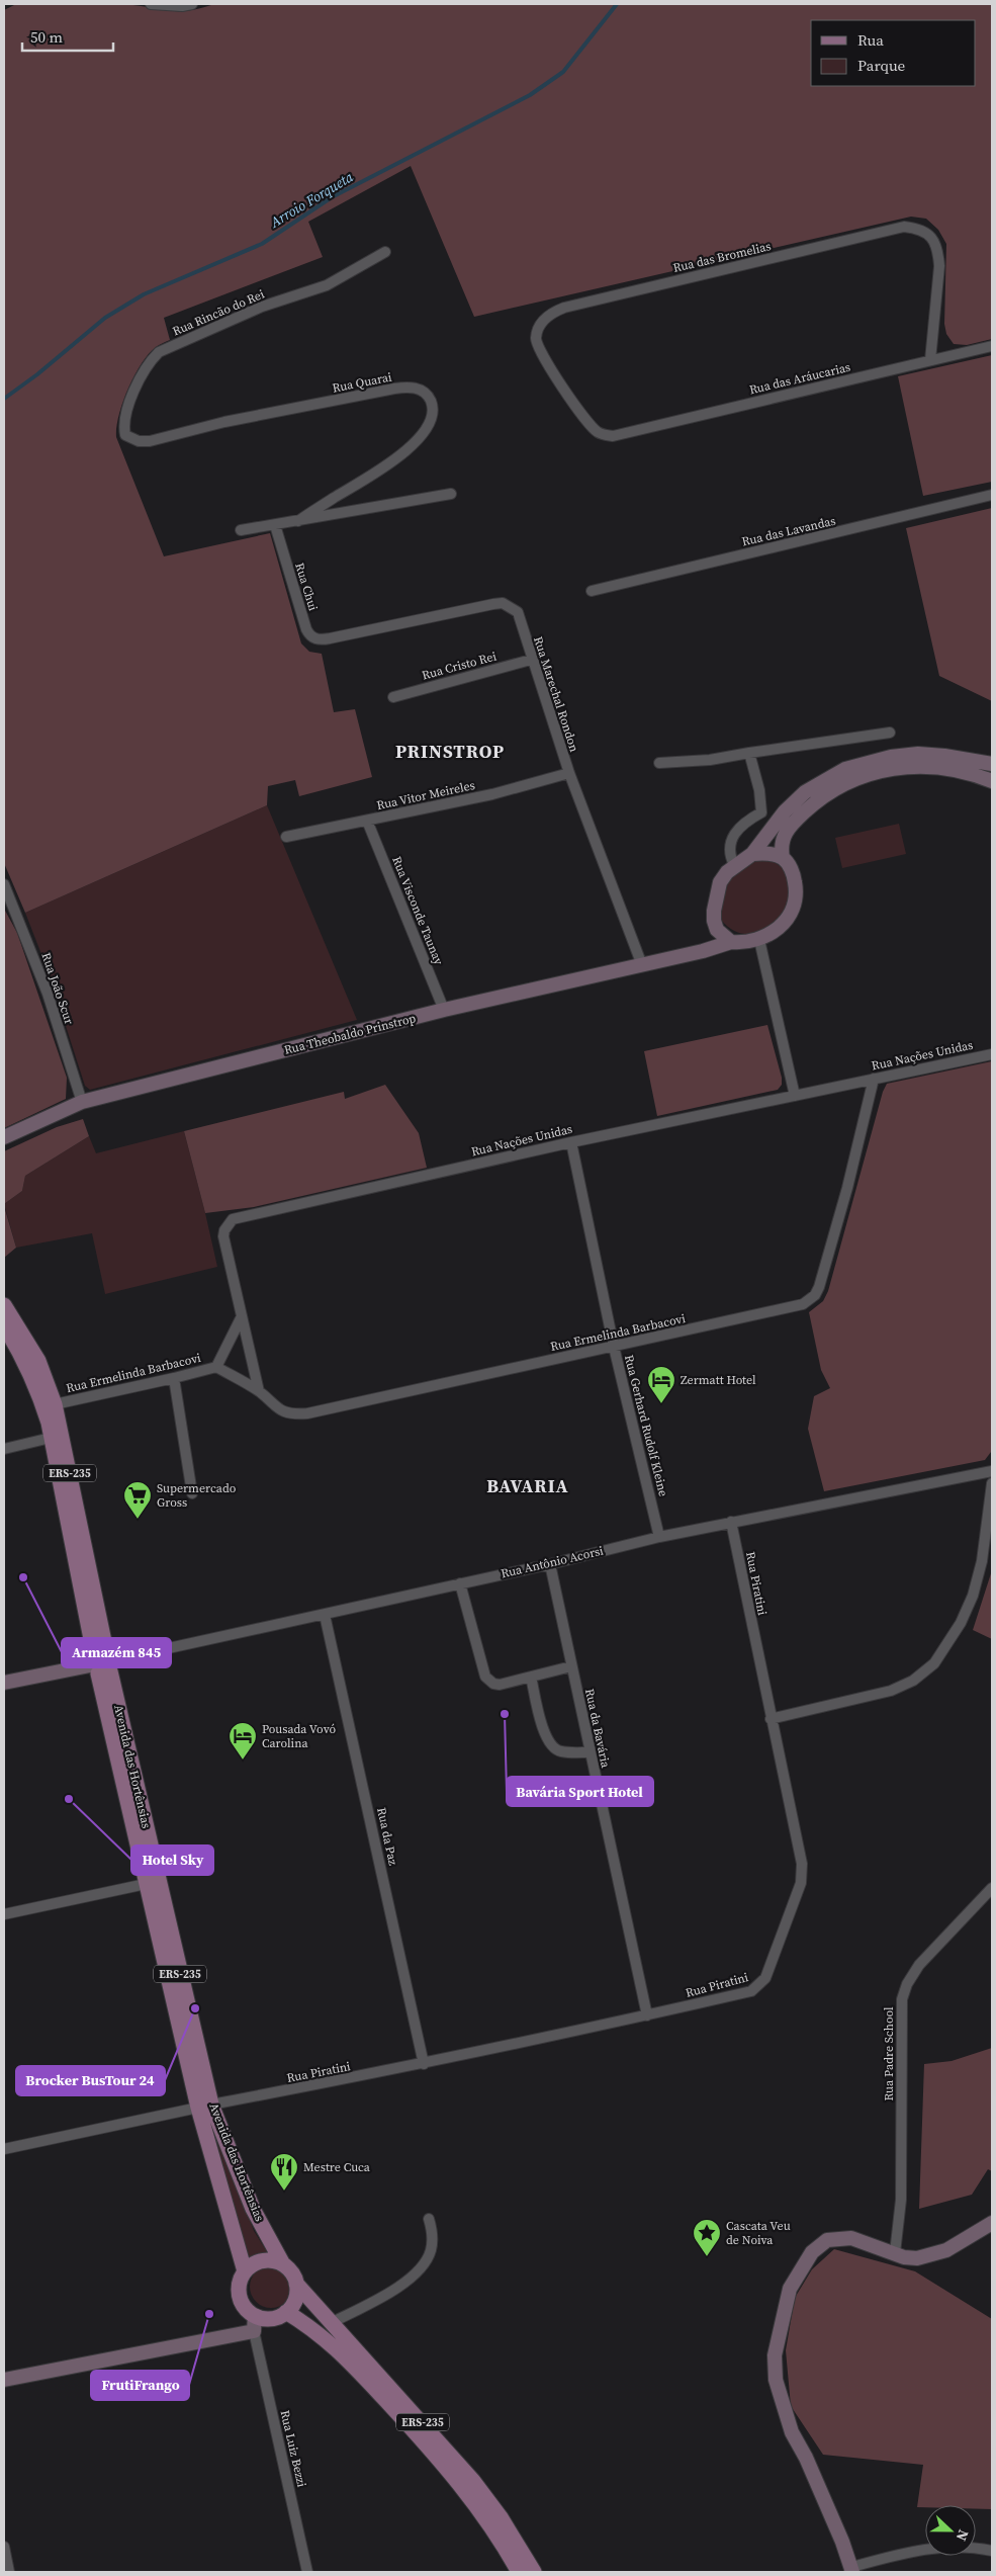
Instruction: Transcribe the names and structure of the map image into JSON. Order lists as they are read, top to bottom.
{
  "streets": {
    "main road": ["ERS-235", "Avenida das Hortênsias"],
    "street": [
      "Rua das Bromelias",
      "Rua Rincão do Rei",
      "Rua das Aráucarias",
      "Rua Quarai",
      "Rua das Lavandas",
      "Rua Chui",
      "Rua Cristo Rei",
      "Rua Marechal Rondon",
      "Rua Vitor Meireles",
      "Rua Visconde Taunay",
      "Rua João Scur",
      "Rua Theobaldo Prinstrop",
      "Rua Nações Unidas",
      "Rua Ermelinda Barbacovi",
      "Rua Gerhard Rudolf Kleine",
      "Rua Antônio Acorsi",
      "Rua Piratini",
      "Rua da Bavária",
      "Rua da Paz",
      "Rua Padre School",
      "Rua Luiz Bezzi"
    ]
  },
  "crossings": [
    ["Rua das Bromelias", "Rua das Aráucarias"],
    ["Rua Rincão do Rei", "Rua Quarai"],
    ["Rua Chui", "Rua Marechal Rondon"],
    ["Rua Cristo Rei", "Rua Marechal Rondon"],
    ["Rua Marechal Rondon", "Rua Vitor Meireles"],
    ["Rua Marechal Rondon", "Rua Theobaldo Prinstrop"],
    ["Rua Vitor Meireles", "Rua Visconde Taunay"],
    ["Rua Visconde Taunay", "Rua Theobaldo Prinstrop"],
    ["Rua João Scur", "Rua Theobaldo Prinstrop"],
    ["Rua Nações Unidas", "Rua Ermelinda Barbacovi"],
    ["Rua Nações Unidas", "Rua Gerhard Rudolf Kleine"],
    ["Rua Ermelinda Barbacovi", "Rua Gerhard Rudolf Kleine"],
    ["Rua Ermelinda Barbacovi", "Avenida das Hortênsias"],
    ["Rua Gerhard Rudolf Kleine", "Rua Antônio Acorsi"],
    ["ERS-235", "Avenida das Hortênsias"],
    ["ERS-235", "Rua Luiz Bezzi"],
    ["Rua Antônio Acorsi", "Rua Piratini"],
    ["Rua Antônio Acorsi", "Rua da Bavária"],
    ["Rua Antônio Acorsi", "Avenida das Hortênsias"],
    ["Rua Antônio Acorsi", "Rua da Paz"],
    ["Rua Piratini", "Rua da Bavária"],
    ["Rua Piratini", "Avenida das Hortênsias"],
    ["Rua Piratini", "Rua da Paz"],
    ["Avenida das Hortênsias", "Rua Luiz Bezzi"]
  ],
  "districts": ["PRINSTROP", "BAVARIA"],
  "water": ["Arroio Forqueta"],
  "places": {
    "hotel": ["Zermatt Hotel", "Pousada Vovó Carolina"],
    "supermarket": ["Supermercado Gross"],
    "other": [
      "Armazém 845",
      "Bavária Sport Hotel",
      "Hotel Sky",
      "Brocker BusTour 24",
      "FrutiFrango"
    ],
    "restaurant": ["Mestre Cuca"],
    "place": ["Cascata Veu de Noiva"]
  },
  "legend": ["Rua", "Parque"],
  "scale_bar": "50 m",
  "north": "right"
}
